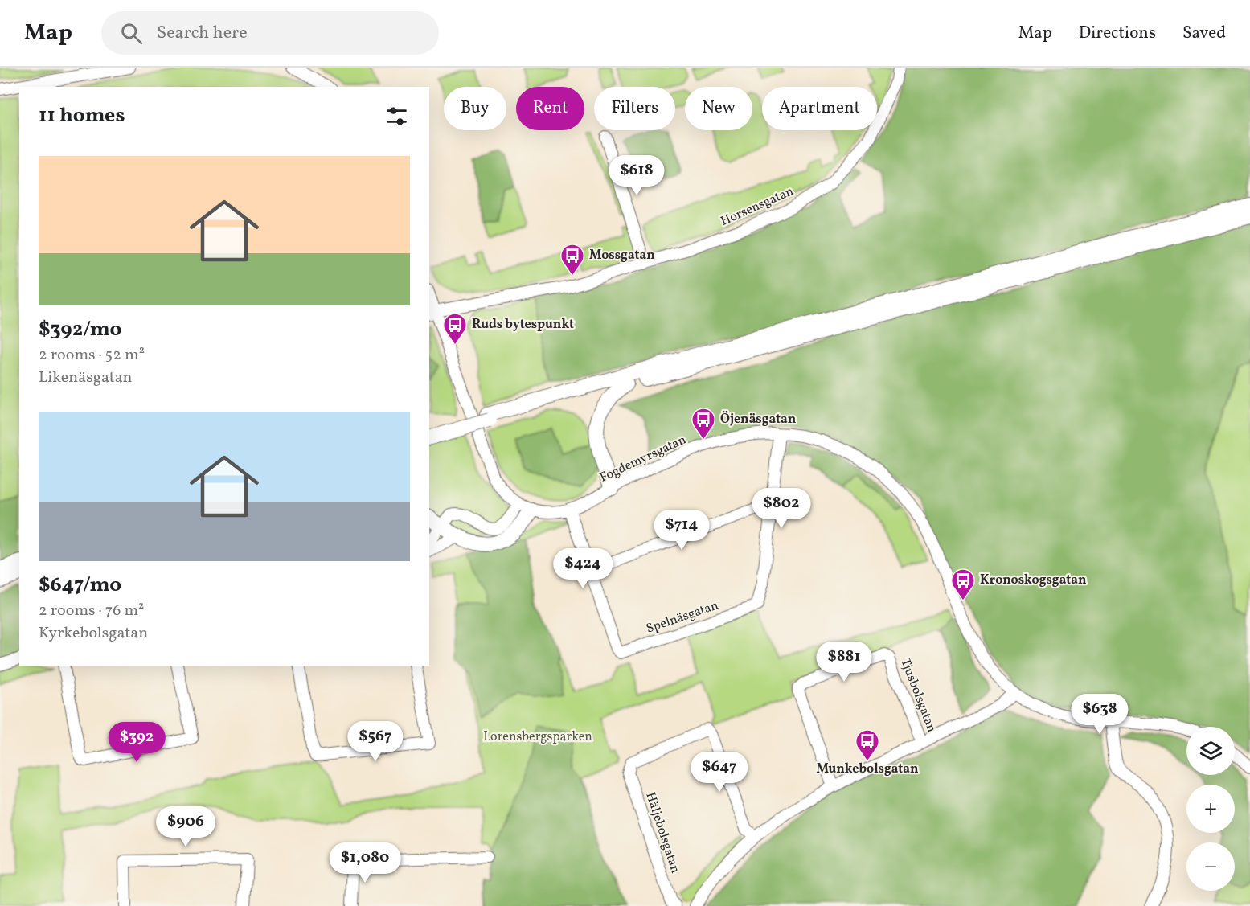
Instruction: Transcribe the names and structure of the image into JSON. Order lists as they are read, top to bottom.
{
  "streets": {
    "street": [
      "Horsensgatan",
      "Fogdemyrsgatan",
      "Spelnäsgatan",
      "Tjusbolsgatan",
      "Häljebolsgatan"
    ]
  },
  "parks": ["Lorensbergsparken"],
  "places": {
    "bus stop": [
      "Mossgatan",
      "Ruds bytespunkt",
      "Öjenäsgatan",
      "Kronoskogsgatan",
      "Munkebolsgatan"
    ]
  },
  "page": {
    "header": "Map",
    "search": "Search here",
    "nav": ["Map", "Directions", "Saved"],
    "chip": [
      "Buy",
      "Rent",
      "Filters",
      "New",
      "Apartment"
    ],
    "heading": "11 homes",
    "list": [
      {
        "name": "$392/mo",
        "note": "2 rooms · 52 m² · Likenäsgatan"
      },
      {
        "name": "$647/mo",
        "note": "2 rooms · 76 m² · Kyrkebolsgatan"
      }
    ],
    "price": [
      "$618",
      "$802",
      "$714",
      "$424",
      "$881",
      "$638",
      "$567",
      "$392",
      "$647",
      "$906",
      "$1,080"
    ],
    "map_buttons": ["+", "−"]
  }
}
